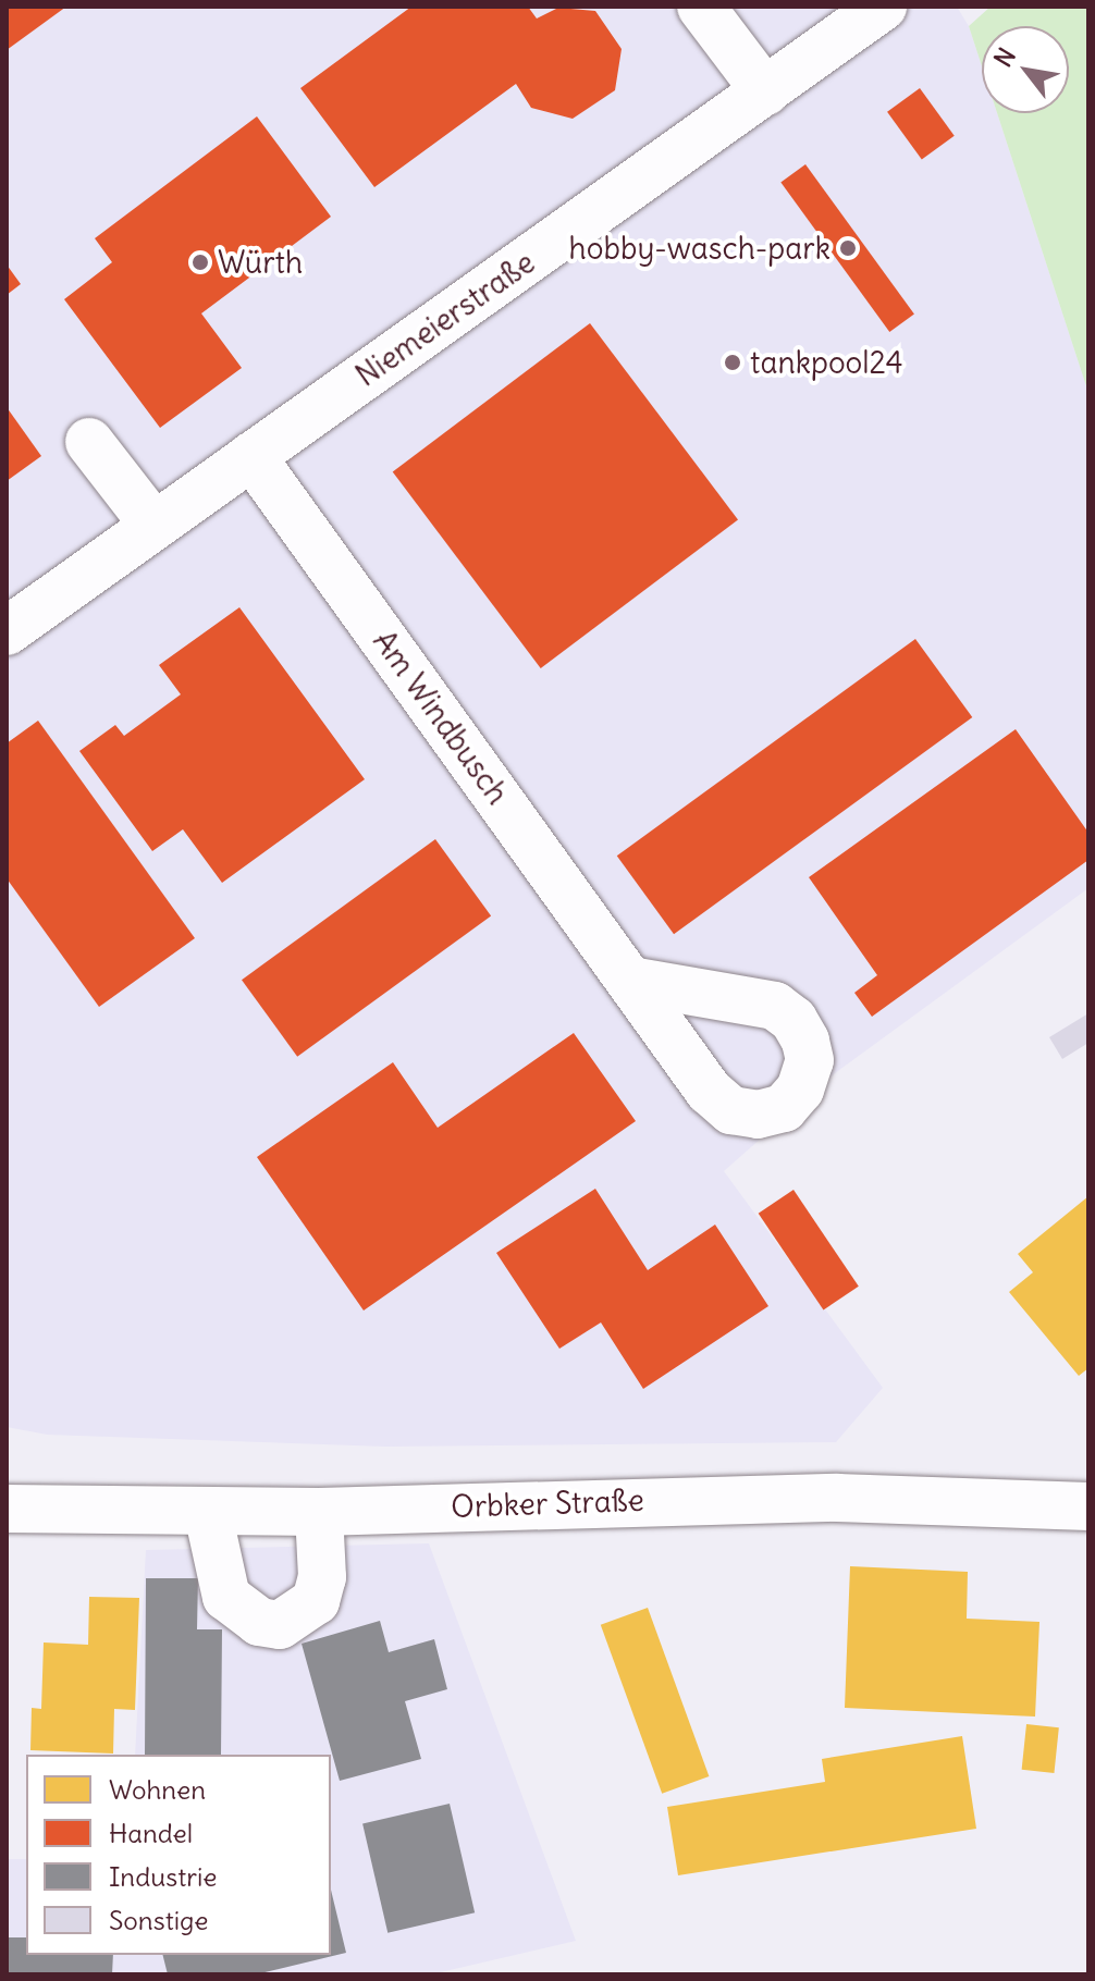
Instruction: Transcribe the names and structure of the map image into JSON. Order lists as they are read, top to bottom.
{
  "streets": {
    "street": ["Niemeierstraße", "Am Windbusch", "Orbker Straße"]
  },
  "crossings": [
    ["Niemeierstraße", "Am Windbusch"]
  ],
  "places": ["hobby-wasch-park", "Würth", "tankpool24"],
  "legend": [
    "Wohnen",
    "Handel",
    "Industrie",
    "Sonstige"
  ],
  "north": "top left"
}
